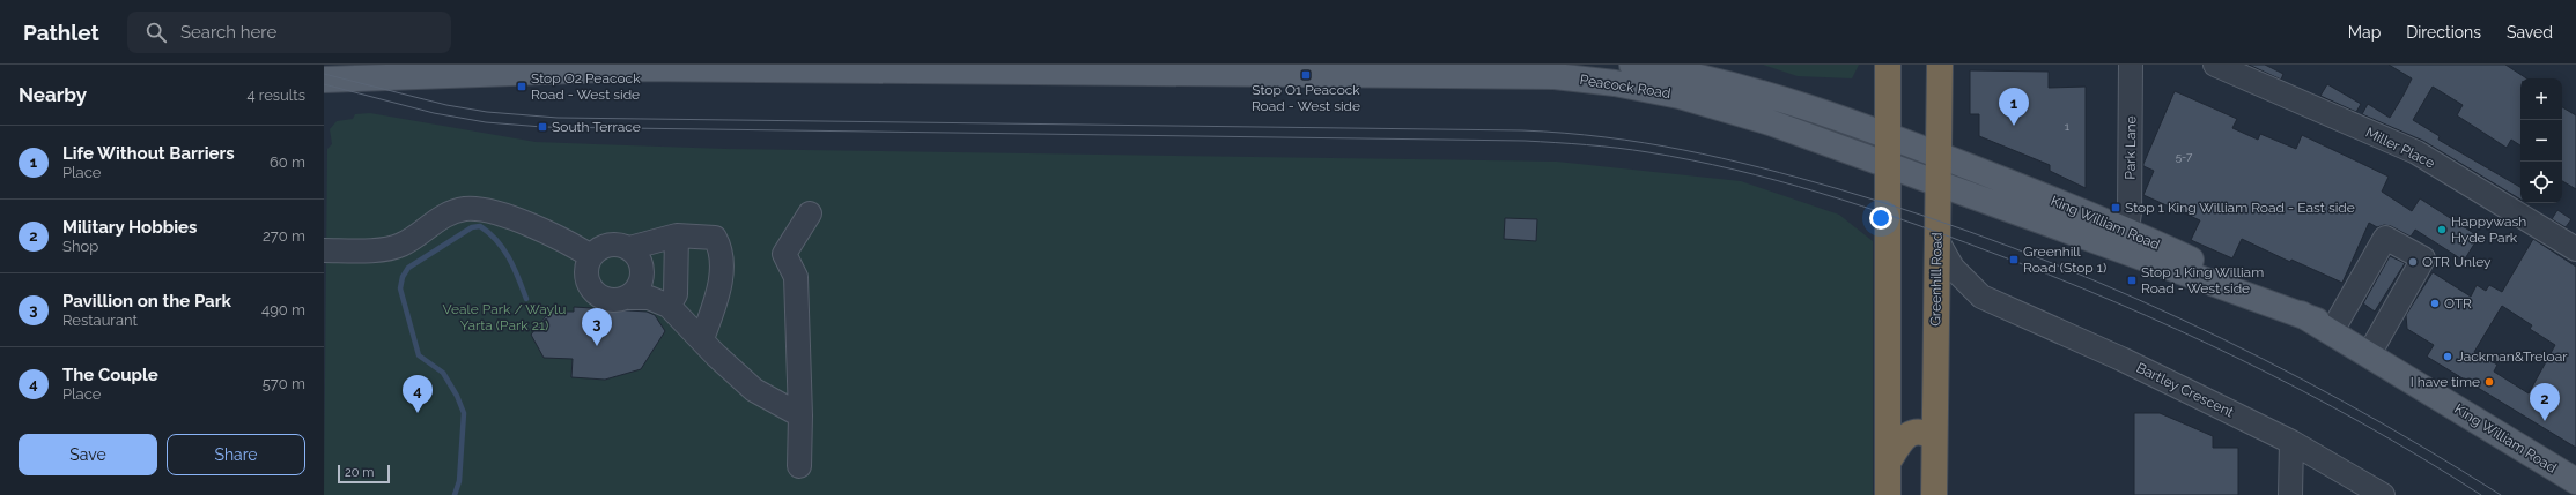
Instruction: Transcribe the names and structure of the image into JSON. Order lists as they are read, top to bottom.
{
  "streets": {
    "highway": ["Greenhill Road"],
    "main road": ["Peacock Road", "King William Road"],
    "street": ["Park Lane", "Miller Place", "Bartley Crescent"]
  },
  "crossings": [
    ["Peacock Road", "King William Road"],
    ["Park Lane", "King William Road"],
    ["King William Road", "Greenhill Road"],
    ["Greenhill Road", "Bartley Crescent"]
  ],
  "parks": ["Veale Park / Waylu Yarta (Park 21)"],
  "places": {
    "transit": [
      "Stop O1 Peacock Road - West side",
      "Stop O2 Peacock Road - West side",
      "South Terrace",
      "Stop 1 King William Road - East side",
      "Greenhill Road (Stop 1)",
      "Stop 1 King William Road - West side"
    ],
    "other": [
      "Happywash Hyde Park",
      "OTR Unley",
      "OTR",
      "Jackman&Treloar",
      "I have time"
    ]
  },
  "house_numbers": ["1", "5-7"],
  "scale_bar": "20 m",
  "page": {
    "header": "Pathlet",
    "search": "Search here",
    "nav": ["Map", "Directions", "Saved"],
    "heading": ["Nearby", "4 results"],
    "map_buttons": ["+", "−"],
    "pins": [
      "1",
      "3",
      "4",
      "2"
    ],
    "list": [
      {
        "mark": "1",
        "name": "Life Without Barriers",
        "note": "Place",
        "value": "60 m"
      },
      {
        "mark": "2",
        "name": "Military Hobbies",
        "note": "Shop",
        "value": "270 m"
      },
      {
        "mark": "3",
        "name": "Pavillion on the Park",
        "note": "Restaurant",
        "value": "490 m"
      },
      {
        "mark": "4",
        "name": "The Couple",
        "note": "Place",
        "value": "570 m"
      }
    ],
    "buttons": ["Save", "Share"],
    "scale": "20 m"
  }
}
